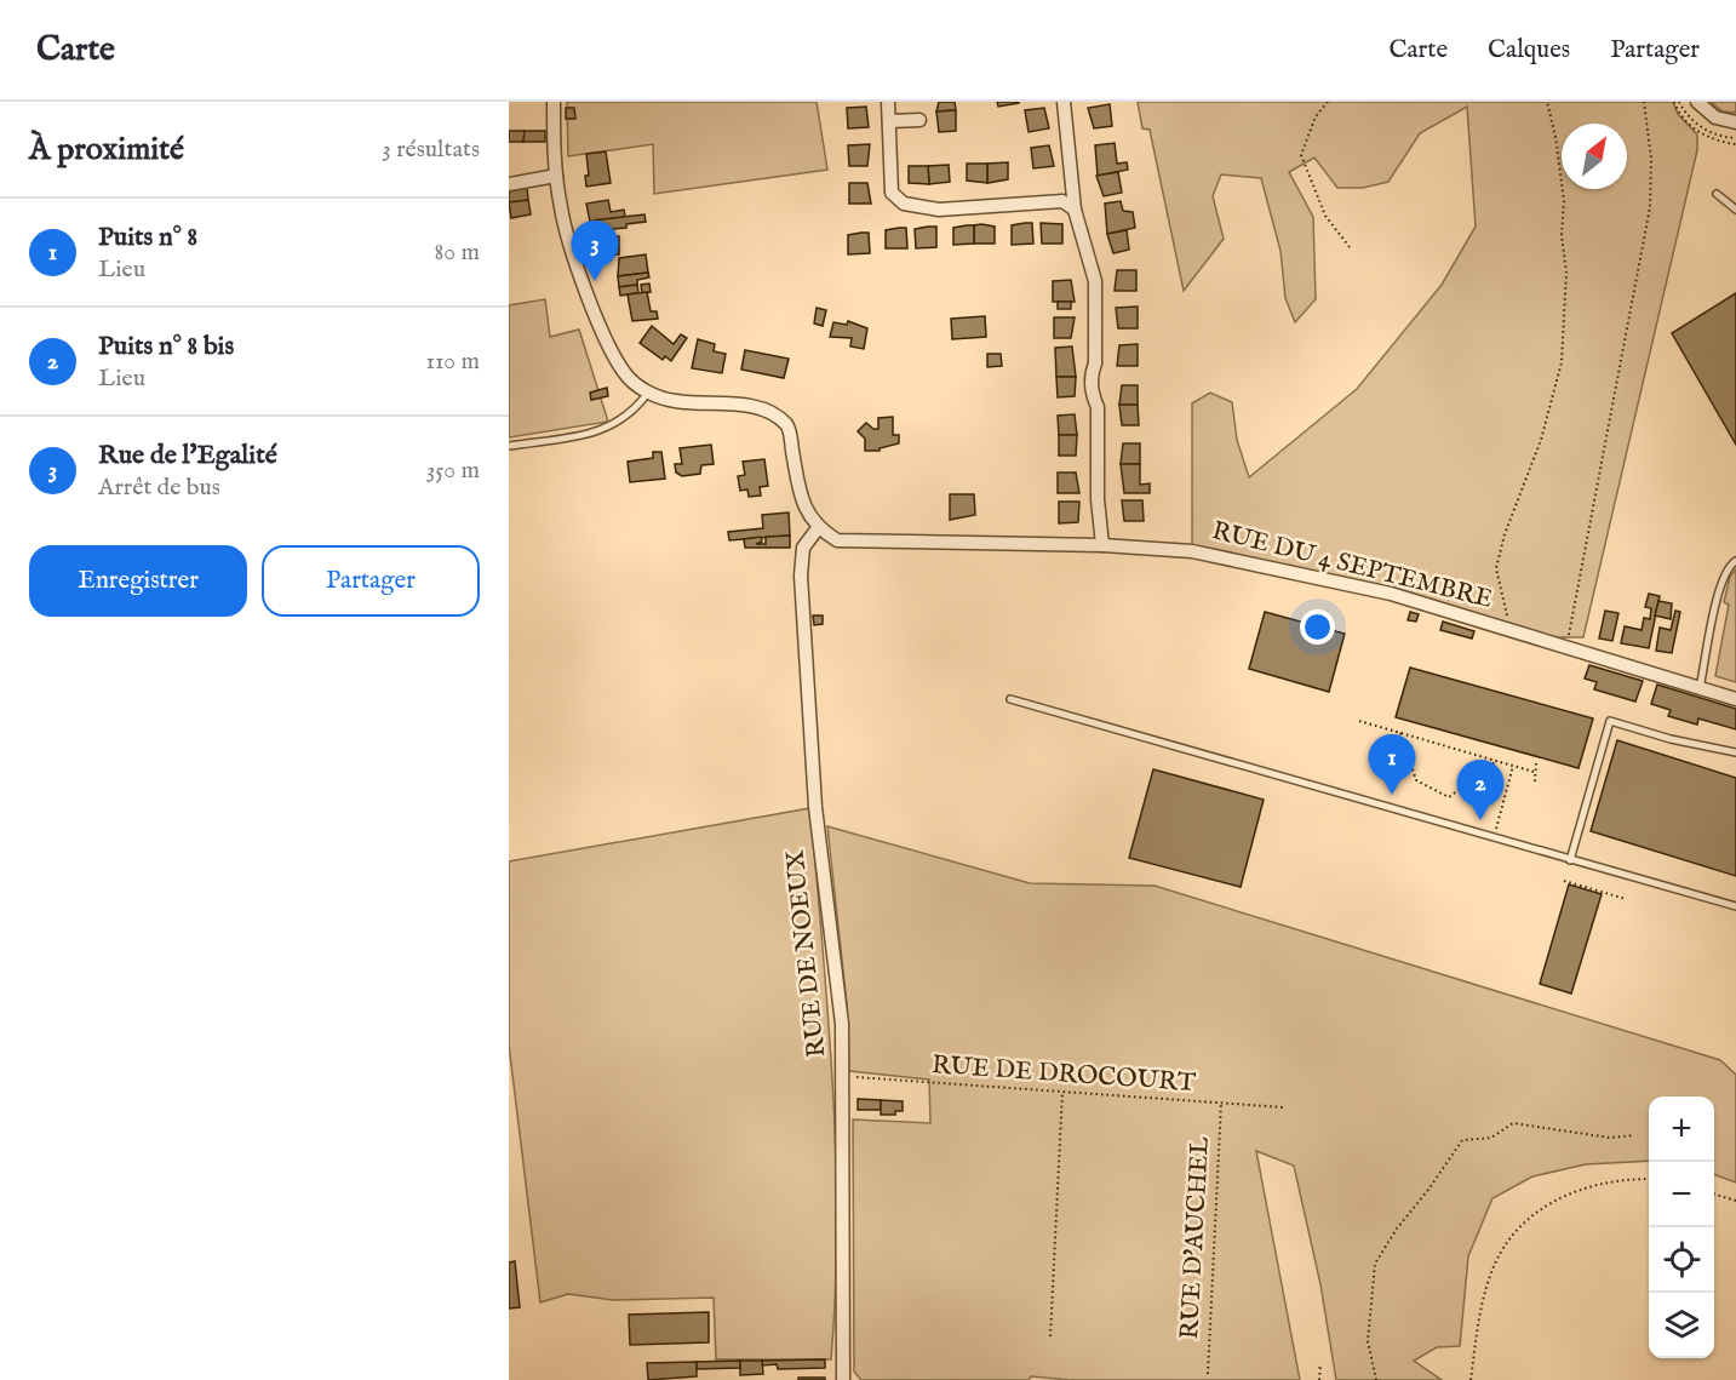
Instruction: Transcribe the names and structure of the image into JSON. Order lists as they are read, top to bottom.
{
  "streets": {
    "street": ["RUE DU 4 SEPTEMBRE", "RUE DE NOEUX"],
    "path": ["RUE DE DROCOURT", "RUE D'AUCHEL"]
  },
  "crossings": [
    ["RUE DU 4 SEPTEMBRE", "RUE DE NOEUX"],
    ["RUE DE NOEUX", "RUE DE DROCOURT"],
    ["RUE DE DROCOURT", "RUE D'AUCHEL"]
  ],
  "north": "top right",
  "page": {
    "header": "Carte",
    "nav": ["Carte", "Calques", "Partager"],
    "heading": ["À proximité", "3 résultats"],
    "list": [
      {
        "mark": "1",
        "name": "Puits n° 8",
        "note": "Lieu",
        "value": "80 m"
      },
      {
        "mark": "2",
        "name": "Puits n° 8 bis",
        "note": "Lieu",
        "value": "110 m"
      },
      {
        "mark": "3",
        "name": "Rue de l'Egalité",
        "note": "Arrêt de bus",
        "value": "350 m"
      }
    ],
    "pins": ["3", "1", "2"],
    "buttons": ["Enregistrer", "Partager"],
    "map_buttons": ["+", "−"]
  }
}
